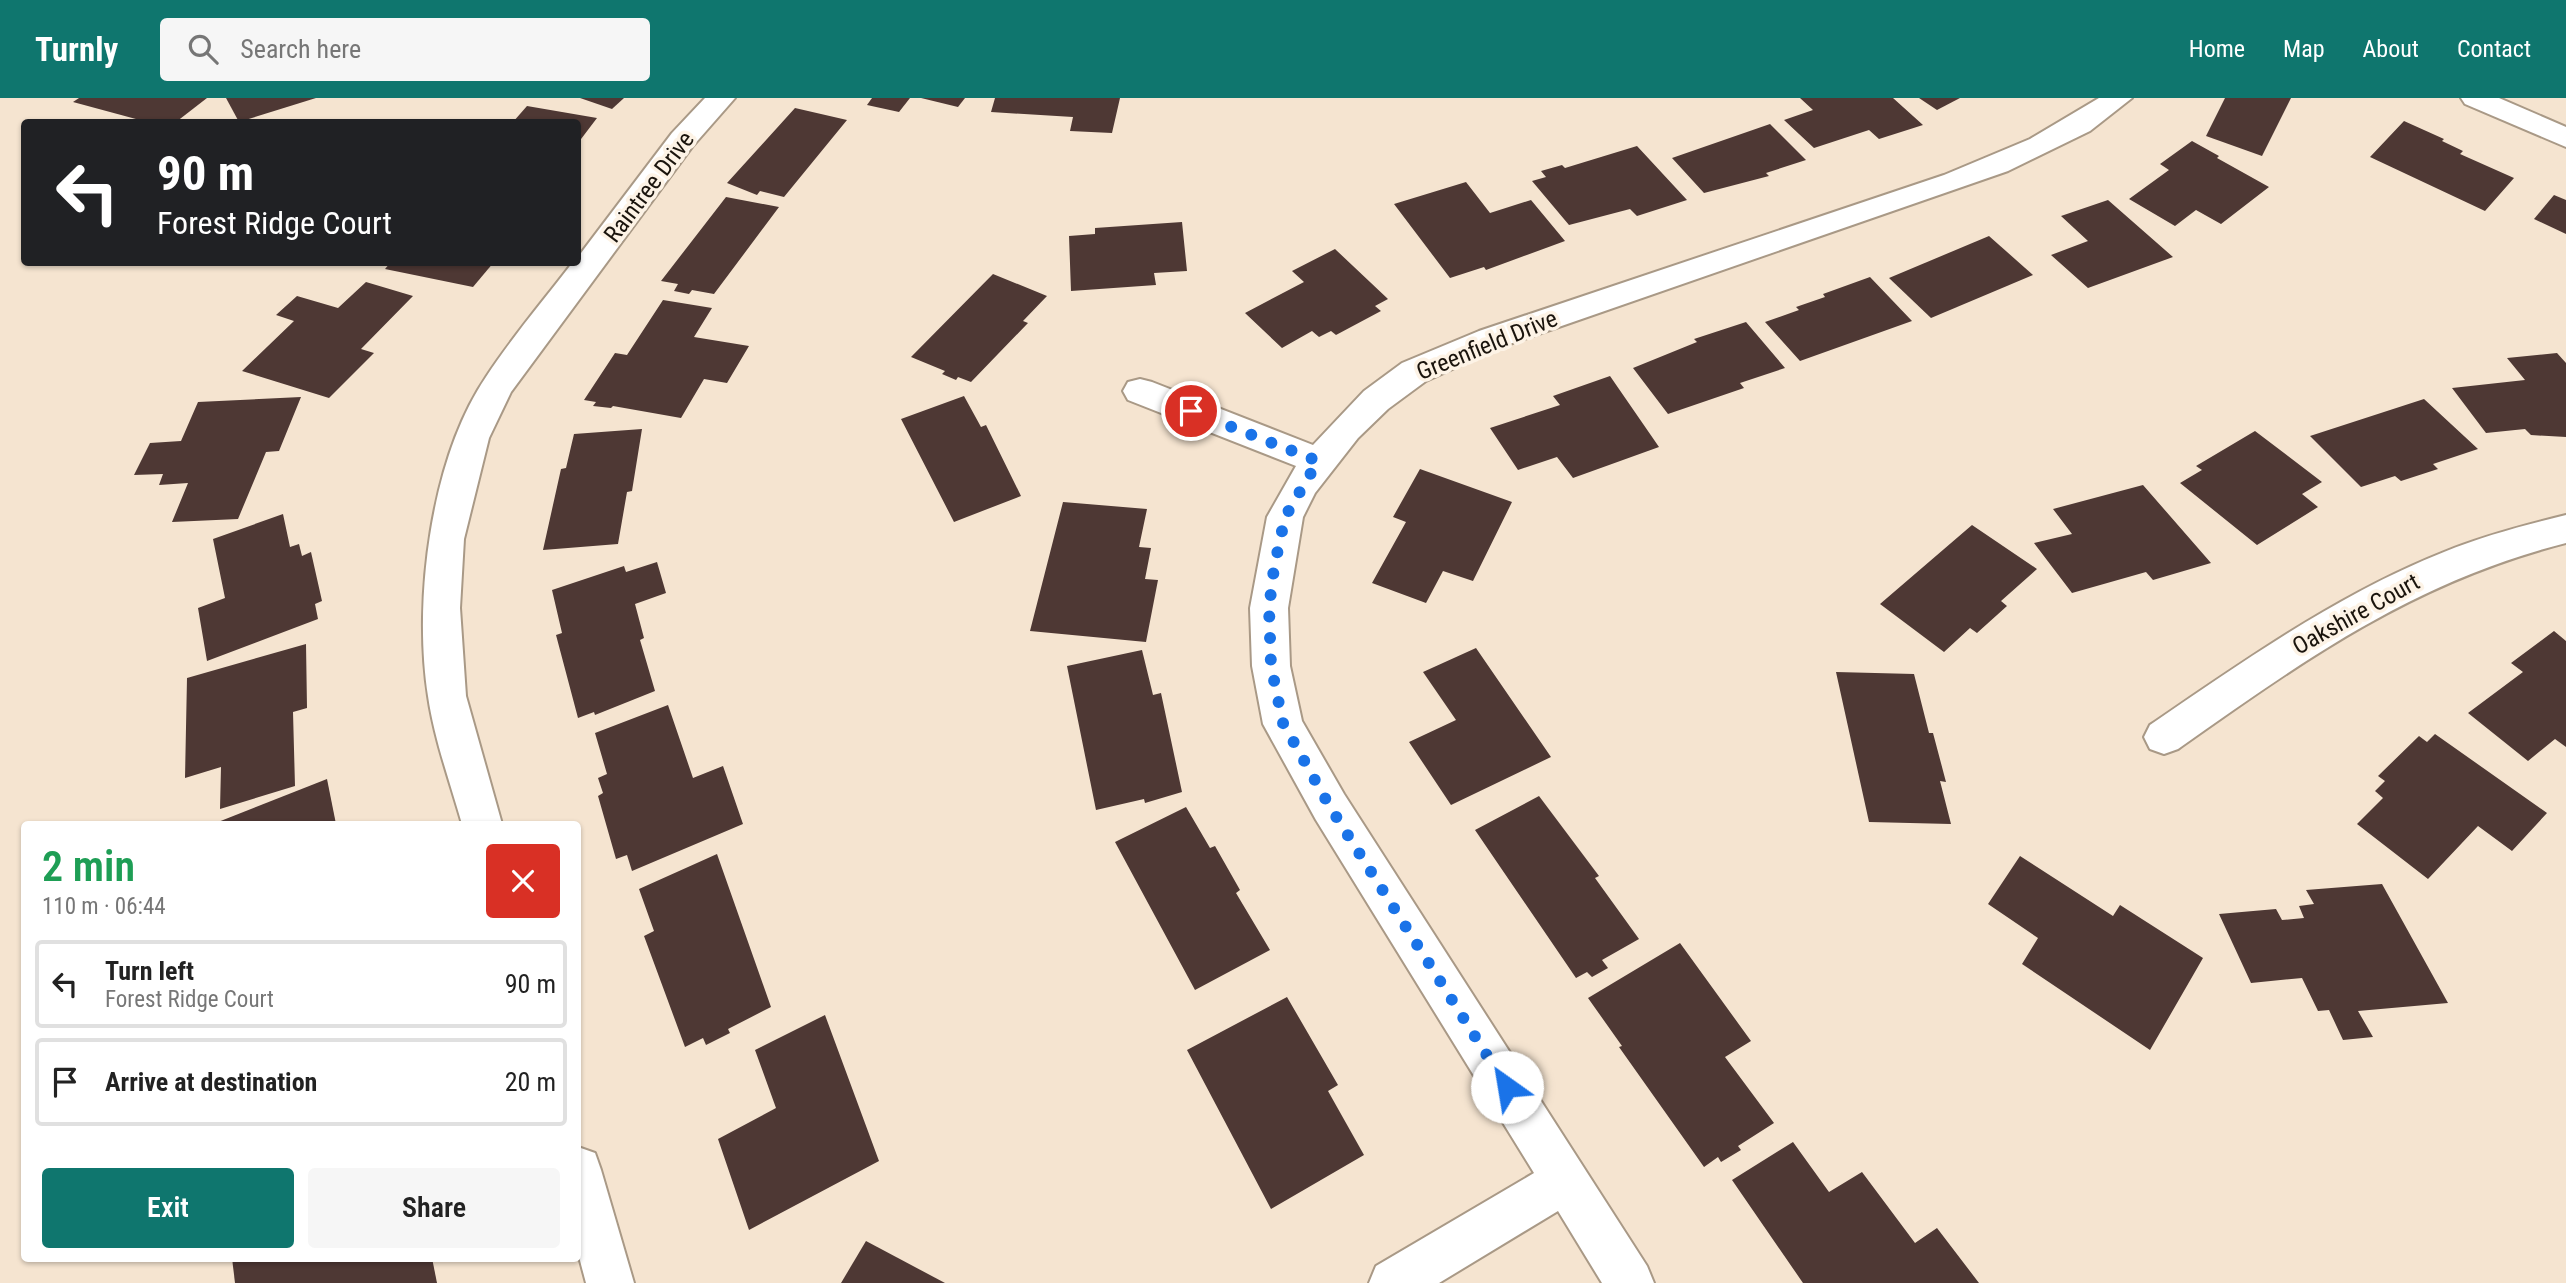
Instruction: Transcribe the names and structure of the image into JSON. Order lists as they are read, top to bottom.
{
  "streets": {
    "street": ["Raintree Drive", "Greenfield Drive", "Oakshire Court"]
  },
  "page": {
    "header": "Turnly",
    "search": "Search here",
    "nav": [
      "Home",
      "Map",
      "About",
      "Contact"
    ],
    "turn": ["90 m", "Forest Ridge Court"],
    "heading": ["2 min", "110 m · 06:44"],
    "list": [
      {
        "name": "Turn left",
        "note": "Forest Ridge Court",
        "value": "90 m"
      },
      {
        "name": "Arrive at destination",
        "value": "20 m"
      }
    ],
    "buttons": ["Exit", "Share"]
  }
}
